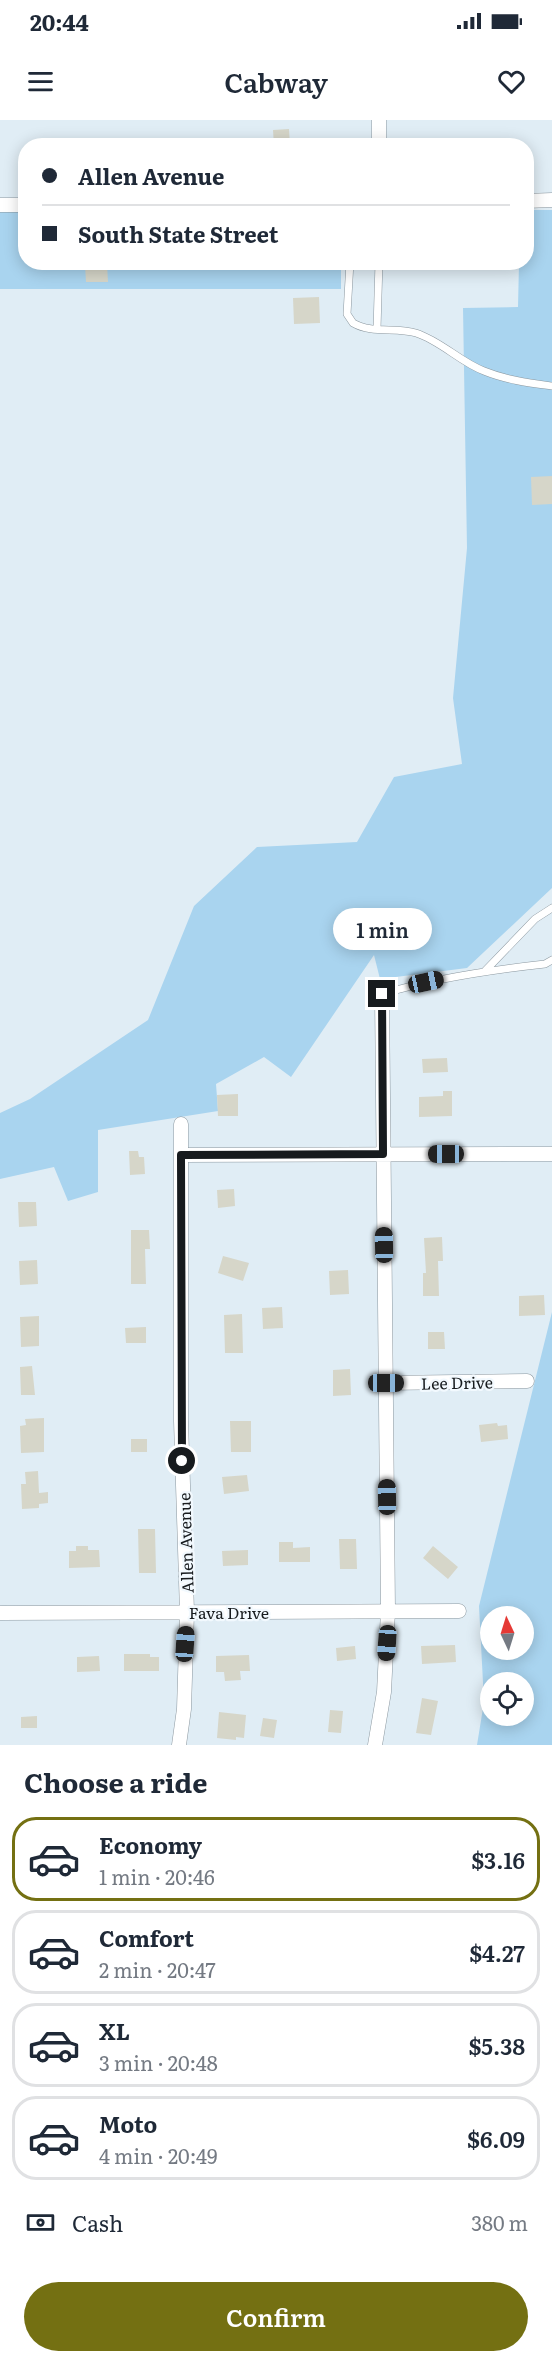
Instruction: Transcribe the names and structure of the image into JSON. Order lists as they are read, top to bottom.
{
  "streets": {
    "street": ["Lee Drive", "Allen Avenue", "Fava Drive"]
  },
  "crossings": [
    ["Allen Avenue", "Fava Drive"]
  ],
  "north": "top",
  "page": {
    "status": "20:44",
    "header": "Cabway",
    "banner": ["Allen Avenue", "South State Street"],
    "bubble": "1 min",
    "heading": "Choose a ride",
    "list": [
      {
        "name": "Economy",
        "note": "1 min · 20:46",
        "value": "$3.16"
      },
      {
        "name": "Comfort",
        "note": "2 min · 20:47",
        "value": "$4.27"
      },
      {
        "name": "XL",
        "note": "3 min · 20:48",
        "value": "$5.38"
      },
      {
        "name": "Moto",
        "note": "4 min · 20:49",
        "value": "$6.09"
      }
    ],
    "pay": ["Cash", "380 m"],
    "buttons": "Confirm"
  }
}
